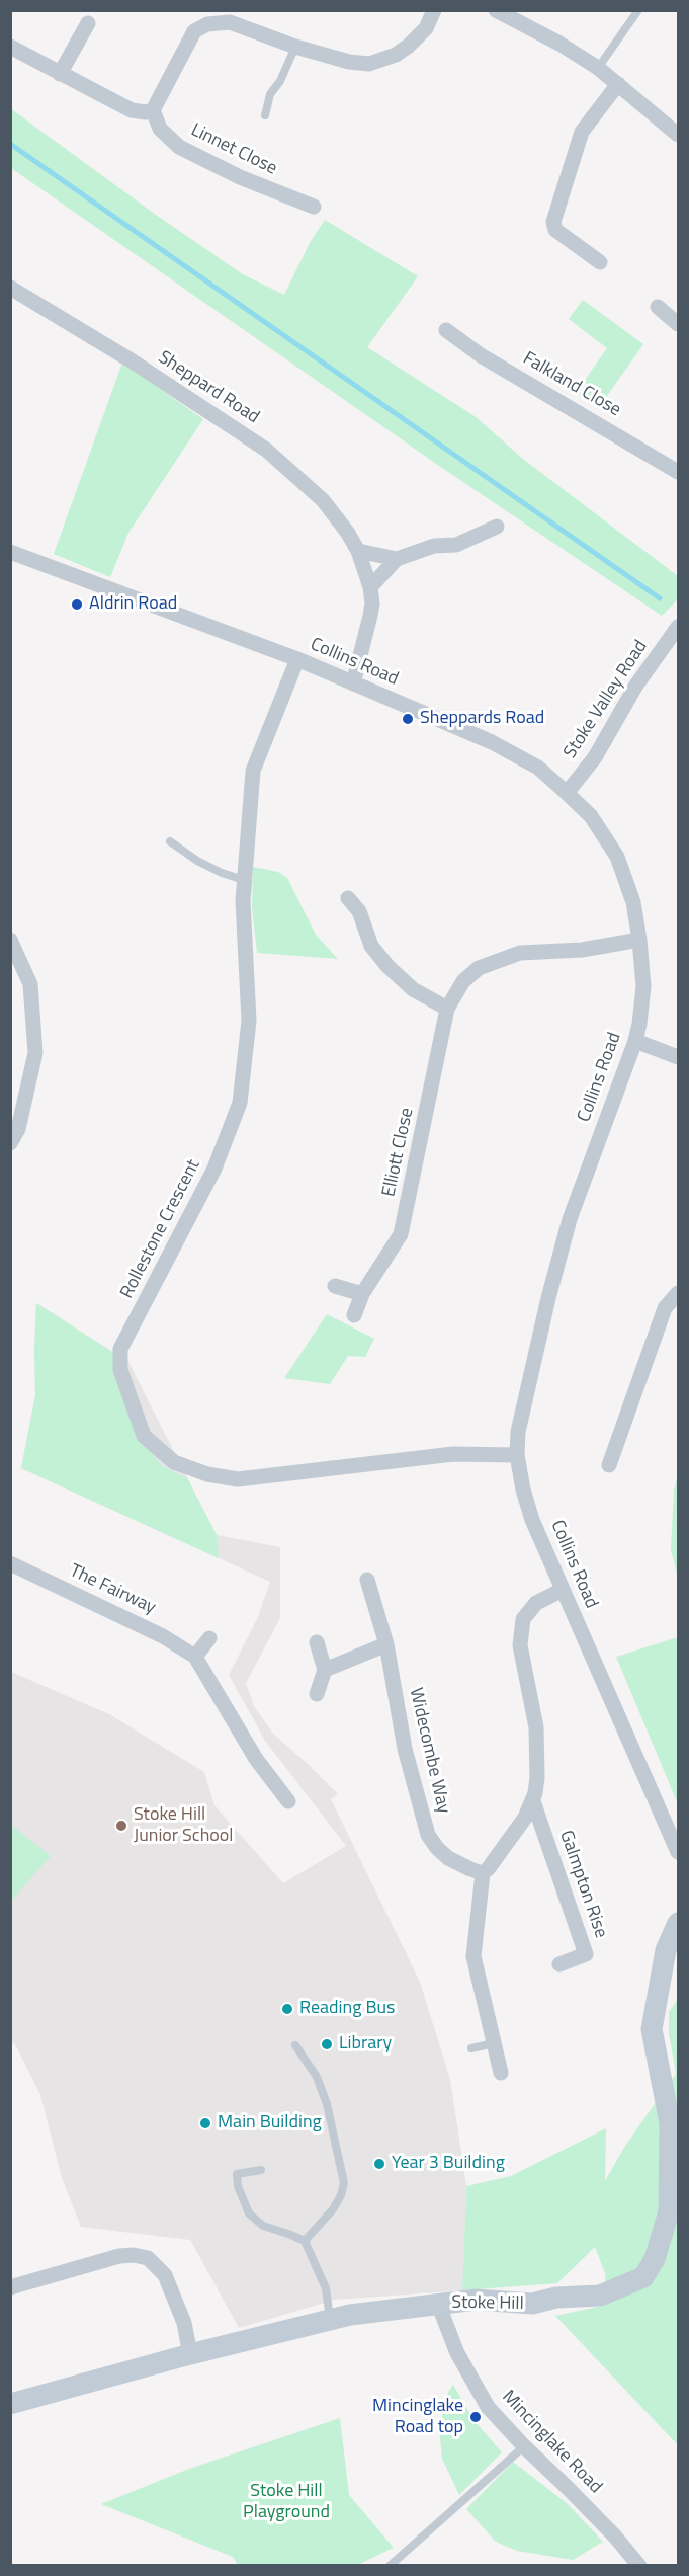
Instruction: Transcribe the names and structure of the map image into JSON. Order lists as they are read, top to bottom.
{
  "streets": {
    "street": [
      "Linnet Close",
      "Falkland Close",
      "Sheppard Road",
      "Collins Road",
      "Stoke Valley Road",
      "Elliott Close",
      "Rollestone Crescent",
      "The Fairway",
      "Widecombe Way",
      "Galmpton Rise",
      "Stoke Hill",
      "Mincinglake Road"
    ]
  },
  "crossings": [
    ["Sheppard Road", "Collins Road"],
    ["Collins Road", "Stoke Valley Road"],
    ["Collins Road", "Elliott Close"],
    ["Collins Road", "Rollestone Crescent"],
    ["Stoke Hill", "Mincinglake Road"]
  ],
  "parks": ["Stoke Hill Playground"],
  "places": [
    "Aldrin Road",
    "Sheppards Road",
    "Stoke Hill Junior School",
    "Reading Bus",
    "Library",
    "Main Building",
    "Year 3 Building",
    "Mincinglake Road top"
  ]
}
